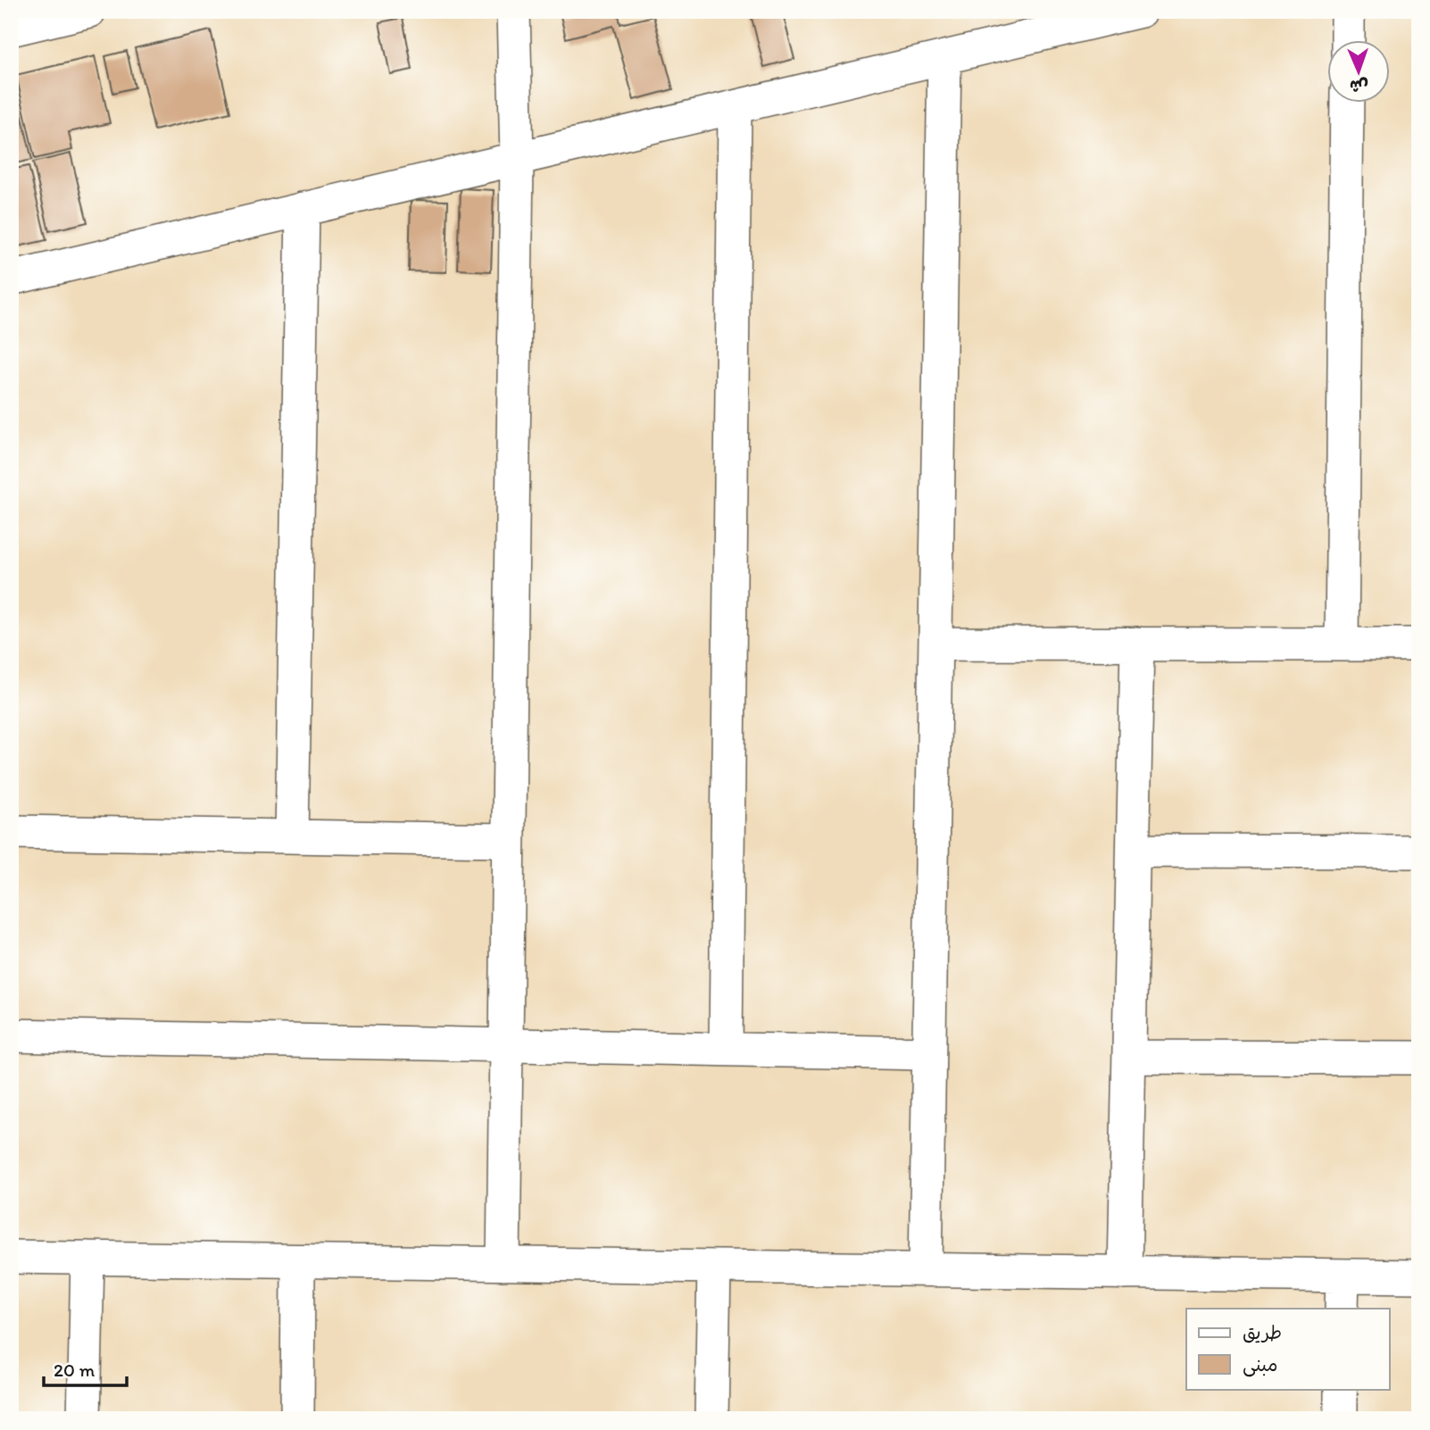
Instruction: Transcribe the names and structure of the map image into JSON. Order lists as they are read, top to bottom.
{
  "legend": ["طريق", "مبنى"],
  "scale_bar": "20 m",
  "north": "bottom"
}
